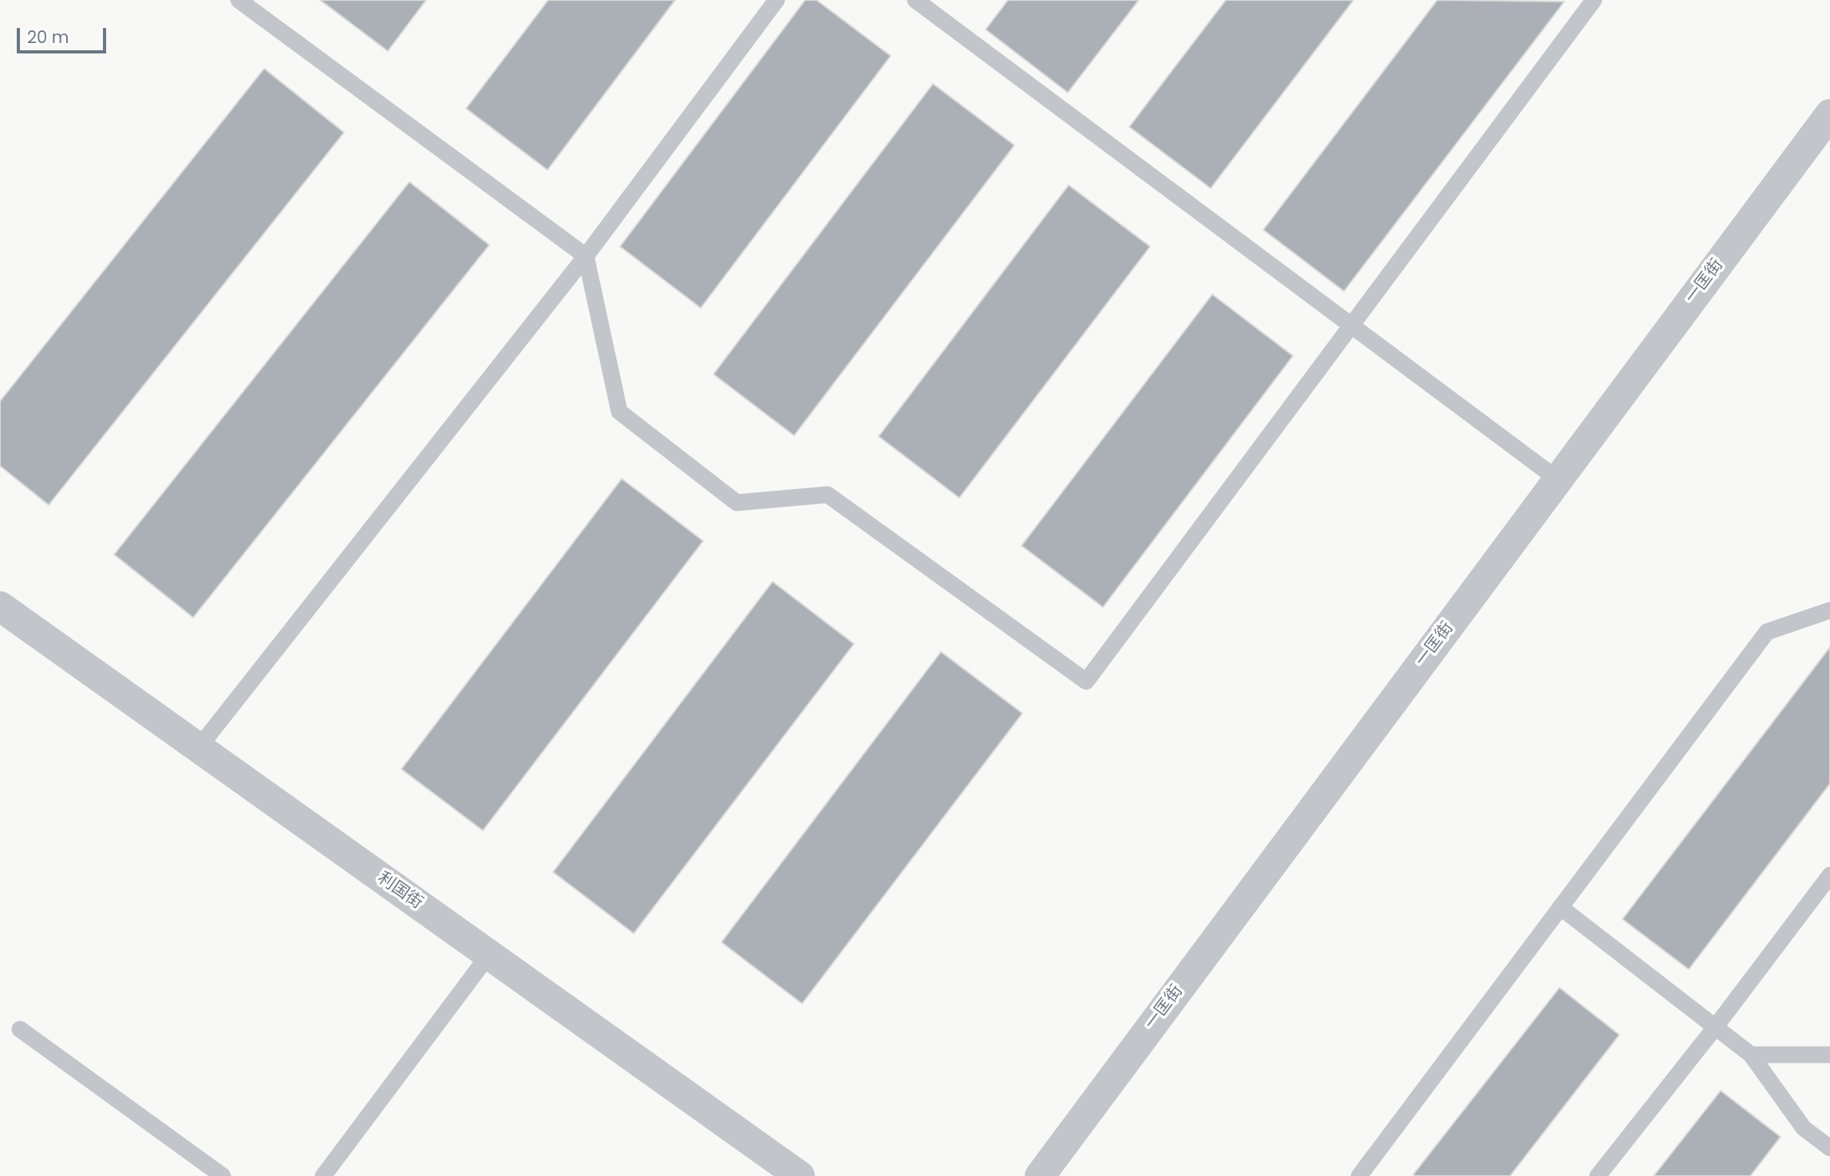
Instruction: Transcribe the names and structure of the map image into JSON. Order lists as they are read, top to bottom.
{
  "streets": {
    "street": ["一匡街", "利国街"]
  },
  "scale_bar": "20 m"
}
